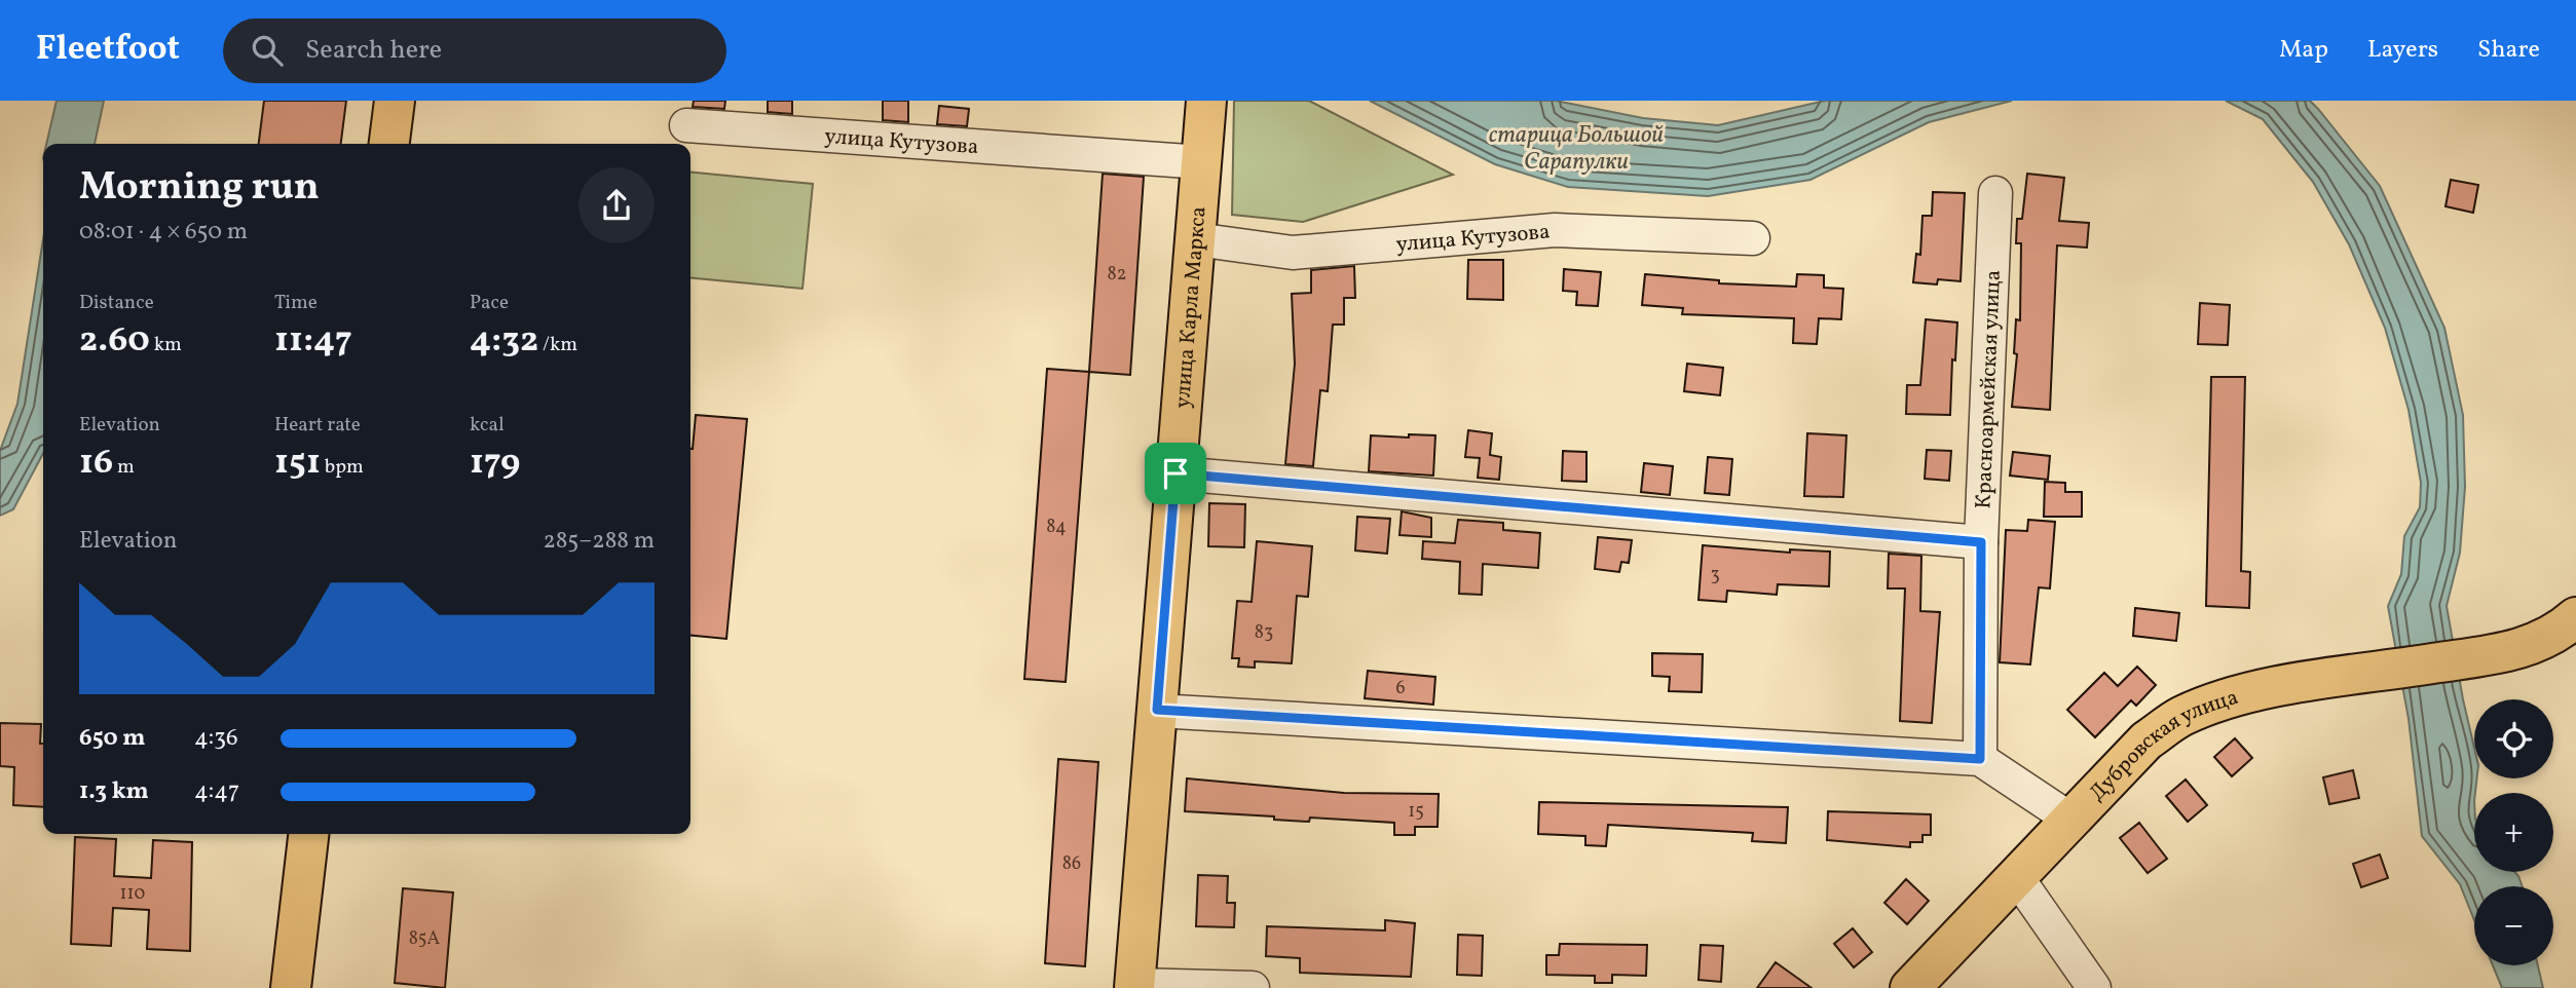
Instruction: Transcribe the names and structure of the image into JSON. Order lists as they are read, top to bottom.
{
  "streets": {
    "main road": ["улица Карла Маркса", "Дубровская улица"],
    "street": ["улица Кутузова", "Красноармейская улица"]
  },
  "crossings": [
    ["улица Кутузова", "улица Карла Маркса"]
  ],
  "water": ["старица Большой Сарапулки"],
  "house_numbers": [
    "82",
    "84",
    "3",
    "83",
    "6",
    "15",
    "86",
    "110",
    "85А"
  ],
  "page": {
    "header": "Fleetfoot",
    "search": "Search here",
    "nav": ["Map", "Layers", "Share"],
    "heading": ["Morning run", "08:01 · 4 × 650 m"],
    "stats": [
      ["Distance", "2.60 km"],
      ["Time", "11:47"],
      ["Pace", "4:32 /km"],
      ["Elevation", "16 m"],
      ["Heart rate", "151 bpm"],
      ["kcal", "179"]
    ],
    "chart": ["Elevation", "285–288 m"],
    "map_buttons": ["+", "−"],
    "list": [
      {
        "name": "650 m",
        "note": "4:36"
      },
      {
        "name": "1.3 km",
        "note": "4:47"
      }
    ]
  }
}
